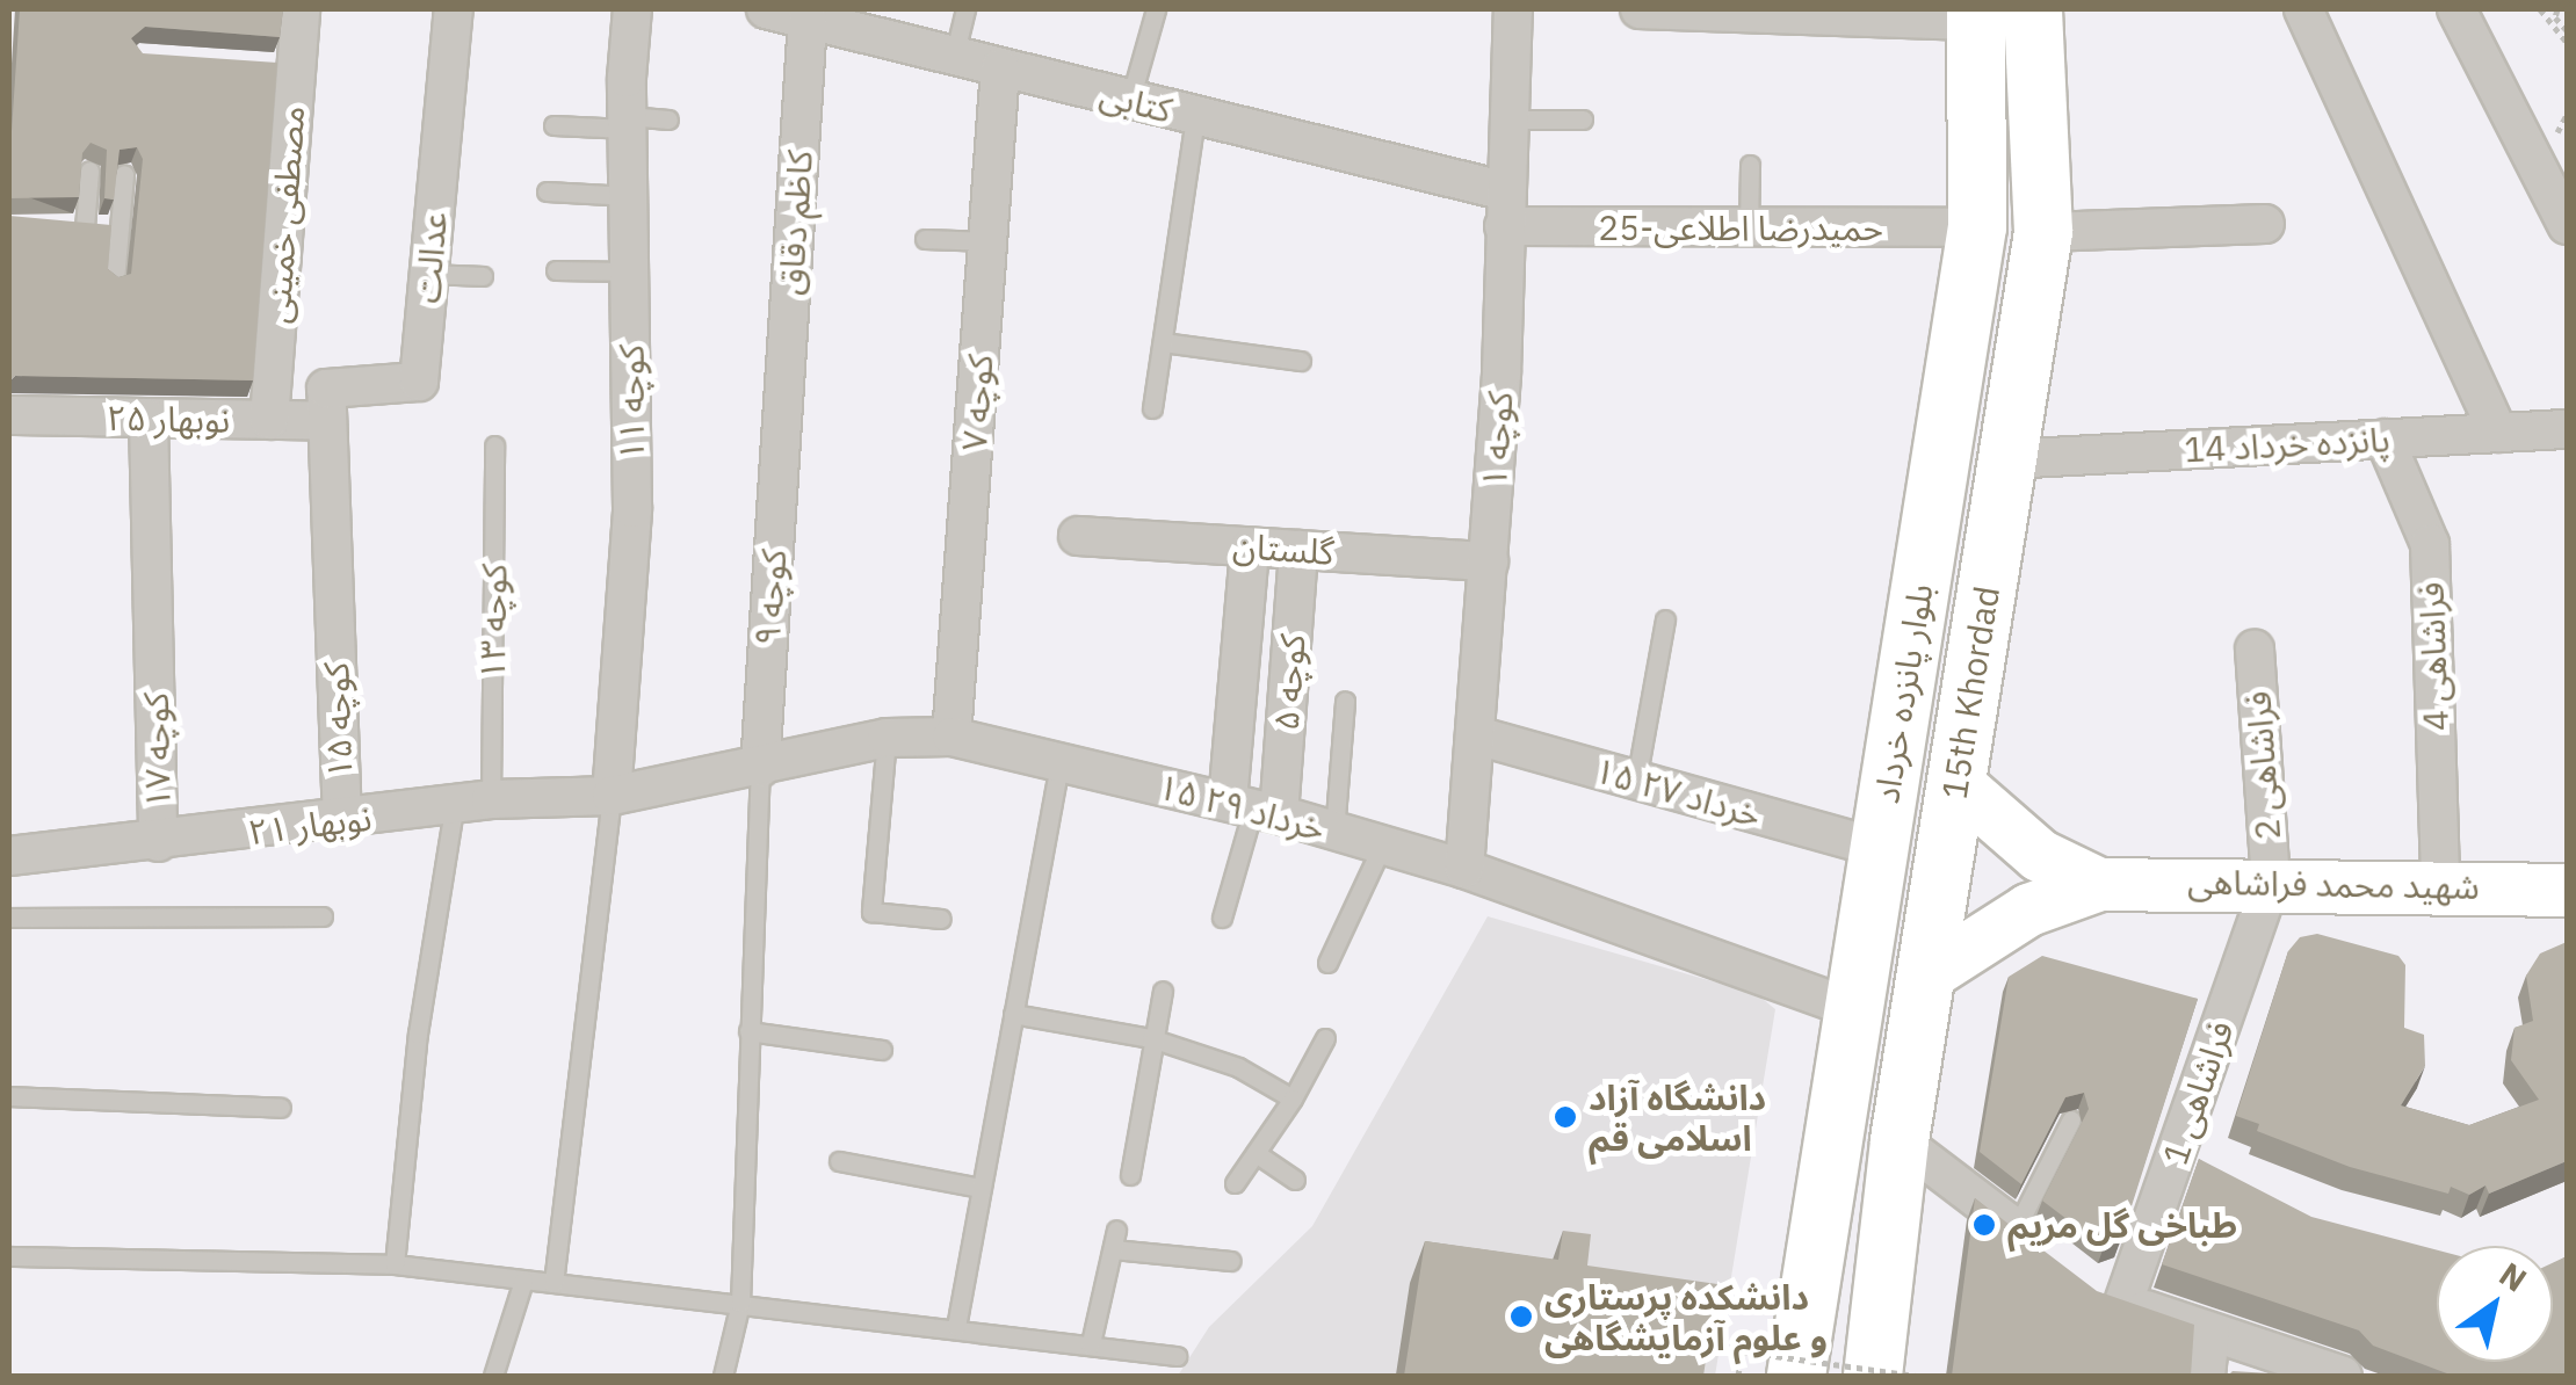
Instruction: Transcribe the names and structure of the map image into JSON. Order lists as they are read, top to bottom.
{
  "streets": {
    "main road": ["15th Khordad", "بلوار پانزده خرداد", "شهید محمد فراشاهی"],
    "street": [
      "کتابی",
      "مصطفی خمینی",
      "کاظم دقاق",
      "حمیدرضا اطلاعی-25",
      "عدالت",
      "کوچه ۱۱",
      "کوچه ۷",
      "نوبهار ۲۵",
      "کوچه ۱",
      "پانزده خرداد 14",
      "گلستان",
      "کوچه ۹",
      "فراشاهی 4",
      "کوچه ۵",
      "کوچه ۱۵",
      "کوچه ۱۷",
      "فراشاهی 2",
      "۱۵ خرداد ۲۷",
      "۱۵ خرداد ۲۹",
      "نوبهار ۲۱",
      "فراشاهی 1"
    ],
    "lane": ["کوچه ۱۳"]
  },
  "crossings": [
    ["کتابی", "کاظم دقاق"],
    ["کتابی", "حمیدرضا اطلاعی-25"],
    ["کتابی", "کوچه ۷"],
    ["کتابی", "کوچه ۱"],
    ["مصطفی خمینی", "نوبهار ۲۵"],
    ["کاظم دقاق", "کوچه ۹"],
    ["حمیدرضا اطلاعی-25", "کوچه ۱"],
    ["حمیدرضا اطلاعی-25", "بلوار پانزده خرداد"],
    ["عدالت", "نوبهار ۲۵"],
    ["عدالت", "کوچه ۱۵"],
    ["کوچه ۱۱", "۱۵ خرداد ۲۹"],
    ["کوچه ۱۱", "نوبهار ۲۱"],
    ["کوچه ۷", "۱۵ خرداد ۲۹"],
    ["نوبهار ۲۵", "کوچه ۱۵"],
    ["نوبهار ۲۵", "کوچه ۱۷"],
    ["کوچه ۱", "گلستان"],
    ["کوچه ۱", "۱۵ خرداد ۲۷"],
    ["کوچه ۱", "۱۵ خرداد ۲۹"],
    ["پانزده خرداد 14", "فراشاهی 4"],
    ["پانزده خرداد 14", "15th Khordad"],
    ["گلستان", "کوچه ۵"],
    ["کوچه ۹", "۱۵ خرداد ۲۹"],
    ["کوچه ۱۳", "نوبهار ۲۱"],
    ["فراشاهی 4", "شهید محمد فراشاهی"],
    ["کوچه ۵", "۱۵ خرداد ۲۹"],
    ["بلوار پانزده خرداد", "۱۵ خرداد ۲۷"],
    ["بلوار پانزده خرداد", "۱۵ خرداد ۲۹"],
    ["کوچه ۱۵", "نوبهار ۲۱"],
    ["کوچه ۱۷", "نوبهار ۲۱"],
    ["فراشاهی 2", "شهید محمد فراشاهی"],
    ["فراشاهی 2", "فراشاهی 1"],
    ["۱۵ خرداد ۲۹", "نوبهار ۲۱"],
    ["شهید محمد فراشاهی", "فراشاهی 1"]
  ],
  "places": ["دانشگاه آزاد اسلامی قم", "طباخی گل مریم", "دانشکده پرستاری و علوم آزمایشگاهی"],
  "north": "top right"
}
